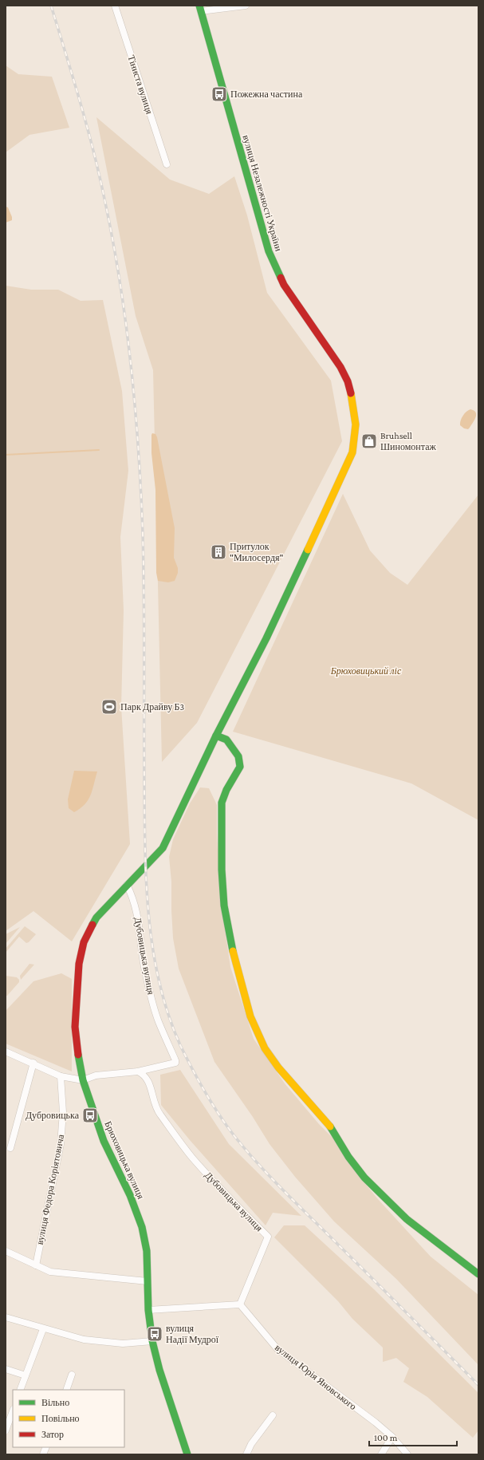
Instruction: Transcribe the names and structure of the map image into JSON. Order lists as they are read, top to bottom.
{
  "streets": {
    "main road": ["вулиця Незалежності України", "Брюховицька вулиця"],
    "street": [
      "Тіниста вулиця",
      "Дубовицька вулиця",
      "вулиця Федора Коріятовича",
      "вулиця Юрія Яновського"
    ]
  },
  "crossings": [
    ["вулиця Незалежності України", "Брюховицька вулиця"],
    ["Дубовицька вулиця", "Брюховицька вулиця"],
    ["Дубовицька вулиця", "вулиця Юрія Яновського"]
  ],
  "parks": ["Брюховицький ліс"],
  "places": {
    "bus stop": ["Пожежна частина", "Дубровицька", "вулиця Надії Мудрої"],
    "shop": ["Bruhsell Шиномонтаж"],
    "building": ["Притулок \"Милосердя\""],
    "sports": ["Парк Драйву Б3"]
  },
  "legend": ["Вільно", "Повільно", "Затор"],
  "scale_bar": "100 m"
}
